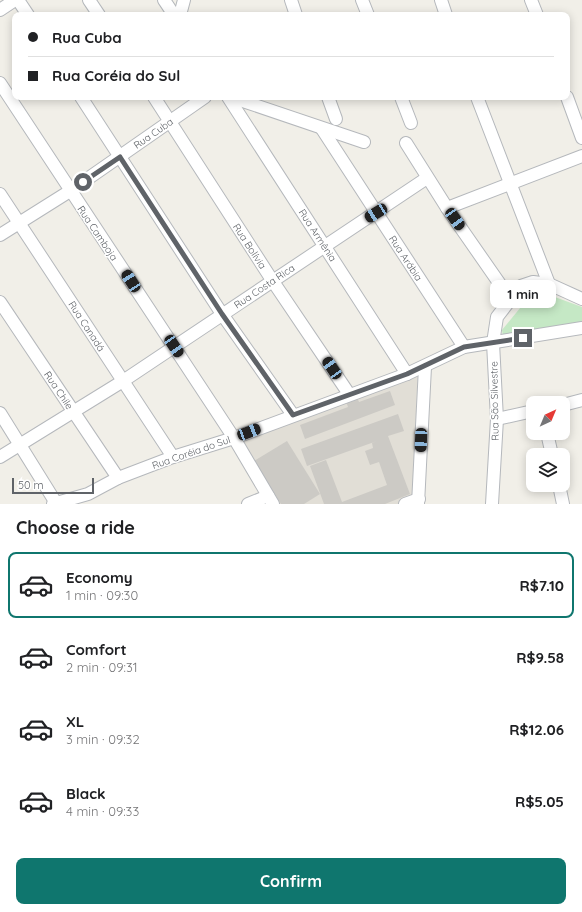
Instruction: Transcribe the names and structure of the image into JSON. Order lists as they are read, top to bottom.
{
  "streets": {
    "street": [
      "Rua Cuba",
      "Rua Camboja",
      "Rua Armênia",
      "Rua Bolívia",
      "Rua Arábia",
      "Rua Costa Rica",
      "Rua Canadá",
      "Rua Chile",
      "Rua São Silvestre",
      "Rua Coréia do Sul"
    ]
  },
  "crossings": [
    ["Rua Cuba", "Rua Camboja"],
    ["Rua Cuba", "Rua Bolívia"],
    ["Rua Cuba", "Rua Canadá"],
    ["Rua Camboja", "Rua Costa Rica"],
    ["Rua Camboja", "Rua Coréia do Sul"],
    ["Rua Armênia", "Rua Costa Rica"],
    ["Rua Armênia", "Rua Coréia do Sul"],
    ["Rua Bolívia", "Rua Costa Rica"],
    ["Rua Bolívia", "Rua Coréia do Sul"],
    ["Rua Arábia", "Rua Costa Rica"],
    ["Rua Arábia", "Rua Coréia do Sul"],
    ["Rua Costa Rica", "Rua Canadá"],
    ["Rua Costa Rica", "Rua Chile"],
    ["Rua Canadá", "Rua Coréia do Sul"],
    ["Rua Chile", "Rua Coréia do Sul"],
    ["Rua São Silvestre", "Rua Coréia do Sul"]
  ],
  "scale_bar": "50 m",
  "north": "top right",
  "page": {
    "banner": ["Rua Cuba", "Rua Coréia do Sul"],
    "bubble": "1 min",
    "scale": "50 m",
    "heading": "Choose a ride",
    "list": [
      {
        "name": "Economy",
        "note": "1 min · 09:30",
        "value": "R$7.10"
      },
      {
        "name": "Comfort",
        "note": "2 min · 09:31",
        "value": "R$9.58"
      },
      {
        "name": "XL",
        "note": "3 min · 09:32",
        "value": "R$12.06"
      },
      {
        "name": "Black",
        "note": "4 min · 09:33",
        "value": "R$5.05"
      }
    ],
    "buttons": "Confirm"
  }
}
